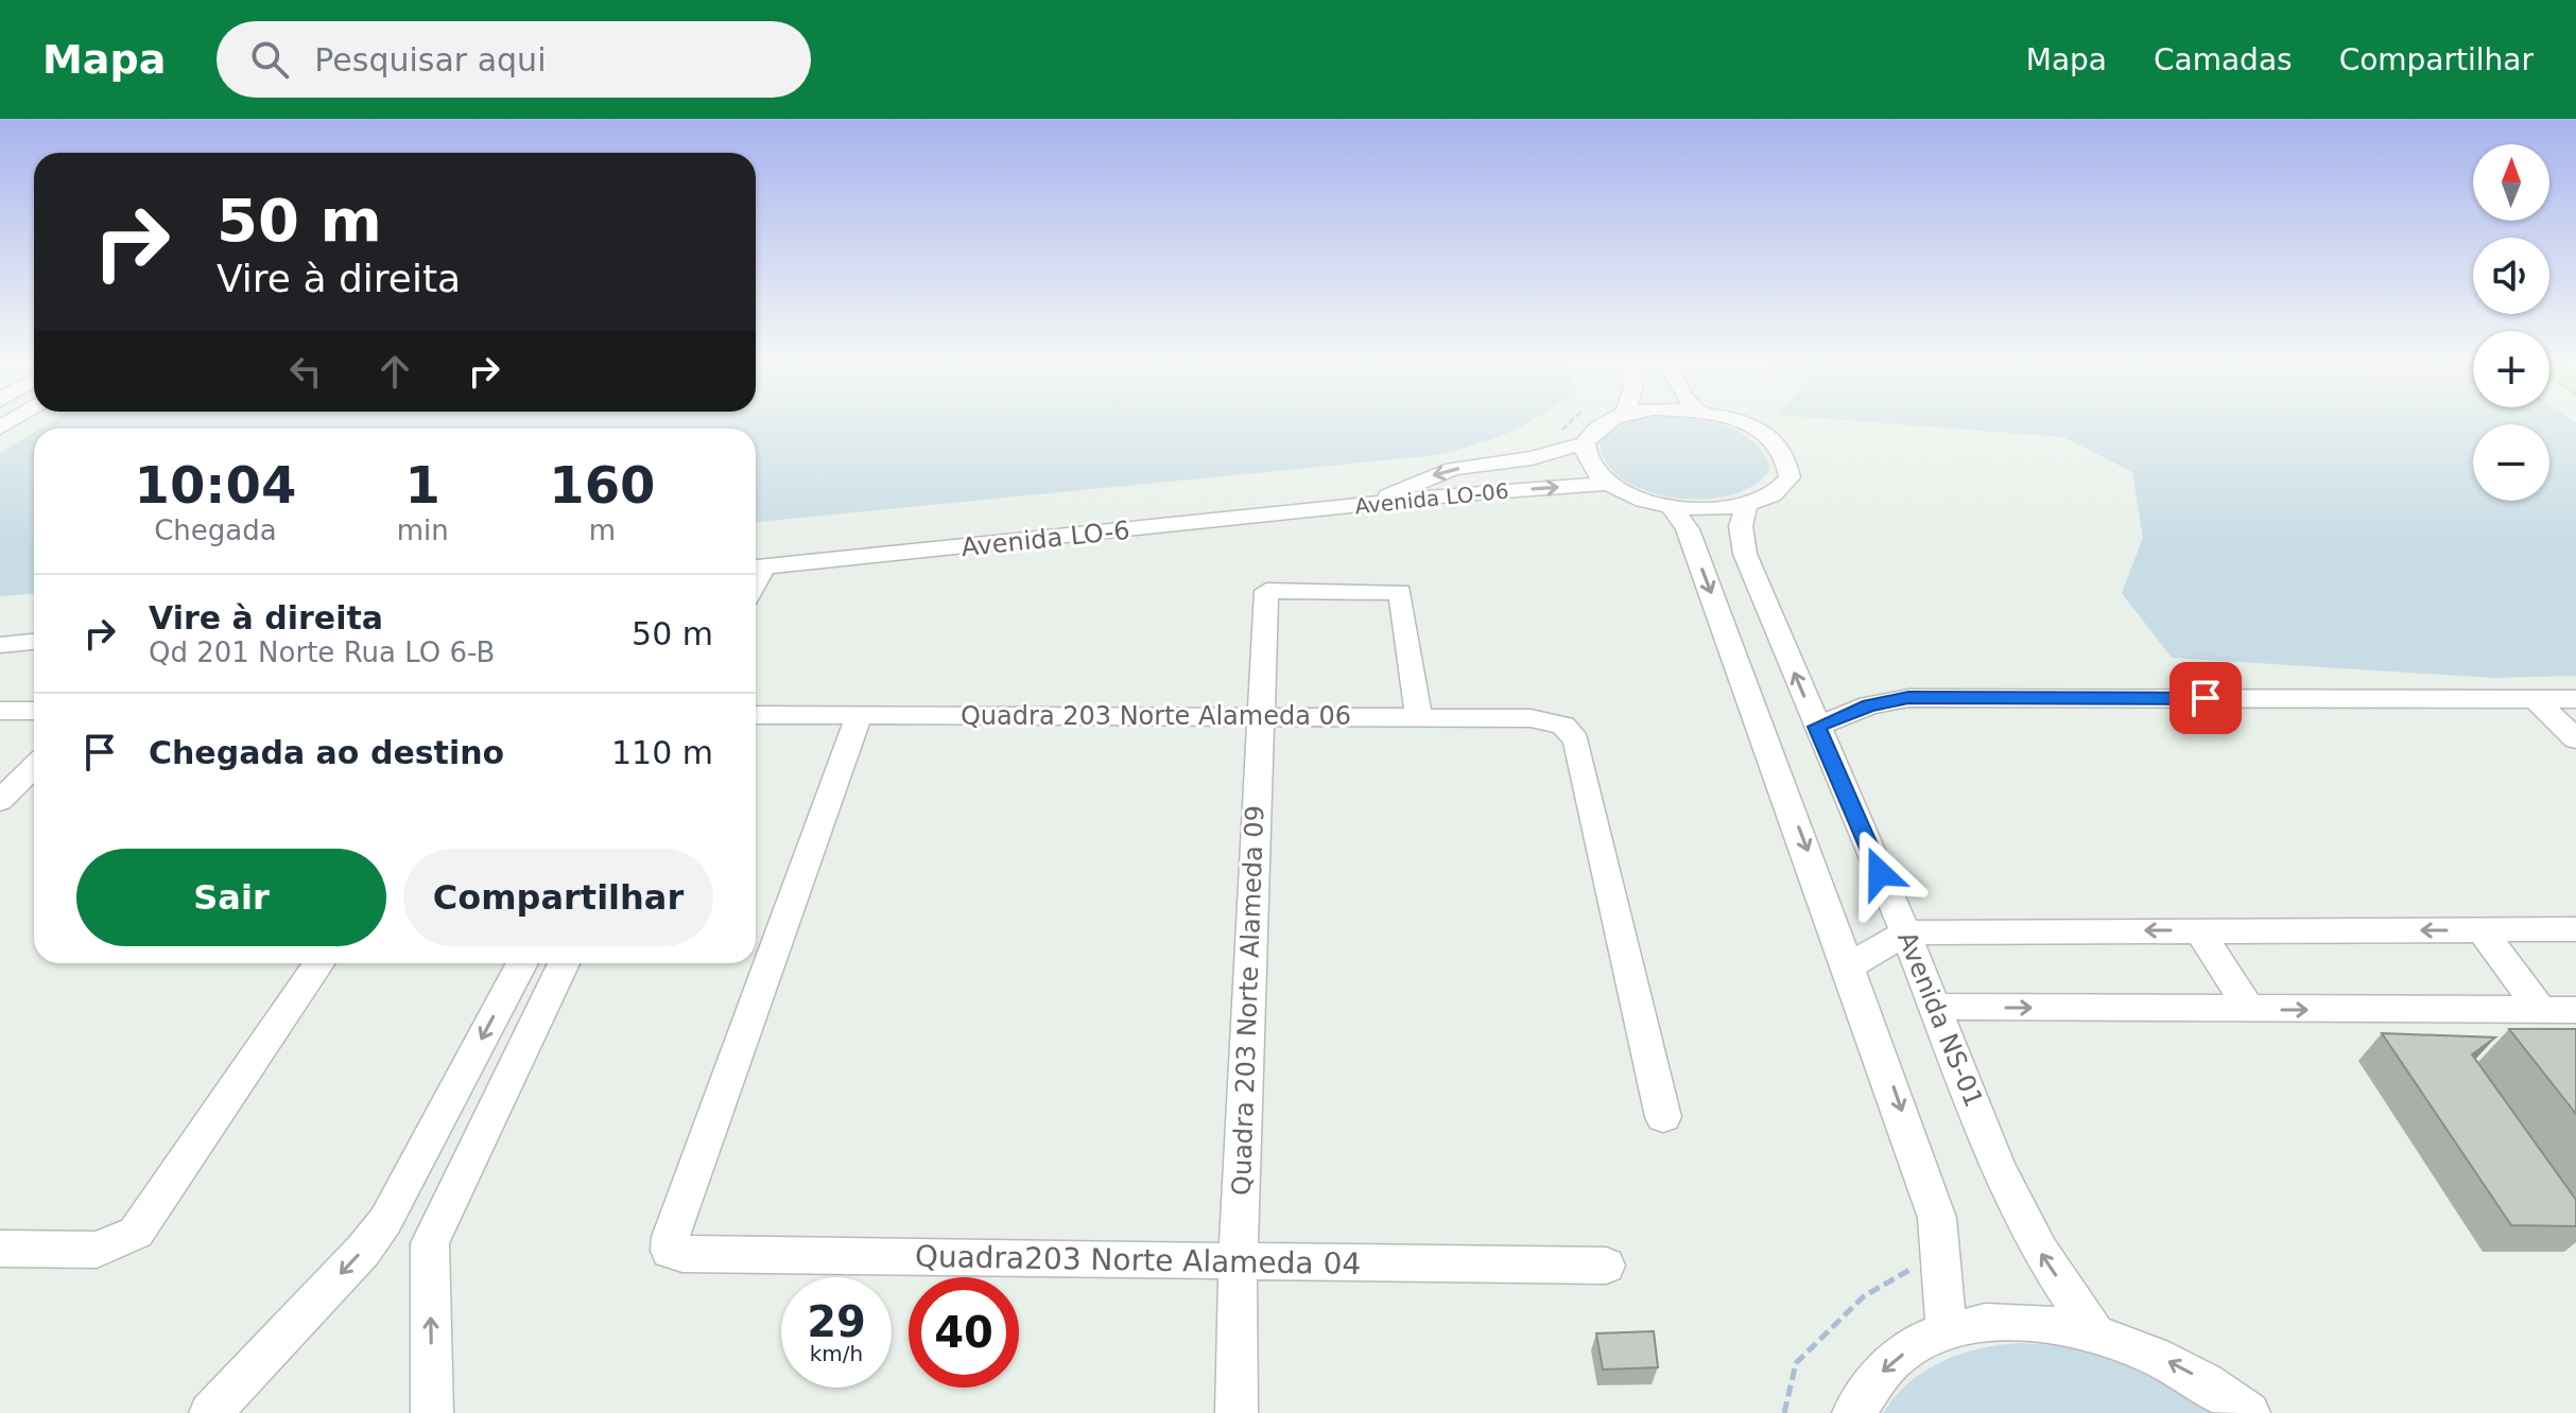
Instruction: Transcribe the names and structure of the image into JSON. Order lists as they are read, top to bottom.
{
  "streets": {
    "street": [
      "Avenida LO-06",
      "Avenida LO-6",
      "Quadra 203 Norte Alameda 06",
      "Quadra 203 Norte Alameda 09",
      "Avenida NS-01",
      "Quadra203 Norte Alameda 04"
    ]
  },
  "crossings": [
    ["Avenida LO-06", "Avenida LO-6"],
    ["Quadra 203 Norte Alameda 06", "Quadra 203 Norte Alameda 09"],
    ["Quadra 203 Norte Alameda 06", "Quadra203 Norte Alameda 04"],
    ["Quadra 203 Norte Alameda 09", "Quadra203 Norte Alameda 04"]
  ],
  "north": "top",
  "page": {
    "header": "Mapa",
    "search": "Pesquisar aqui",
    "nav": ["Mapa", "Camadas", "Compartilhar"],
    "map_buttons": ["+", "−"],
    "turn": ["50 m", "Vire à direita"],
    "eta": [
      "10:04",
      "Chegada",
      "1",
      "min",
      "160",
      "m"
    ],
    "list": [
      {
        "name": "Vire à direita",
        "note": "Qd 201 Norte Rua LO 6-B",
        "value": "50 m"
      },
      {
        "name": "Chegada ao destino",
        "value": "110 m"
      }
    ],
    "buttons": ["Sair", "Compartilhar"],
    "speed": "29 km/h",
    "limit": "40"
  }
}
